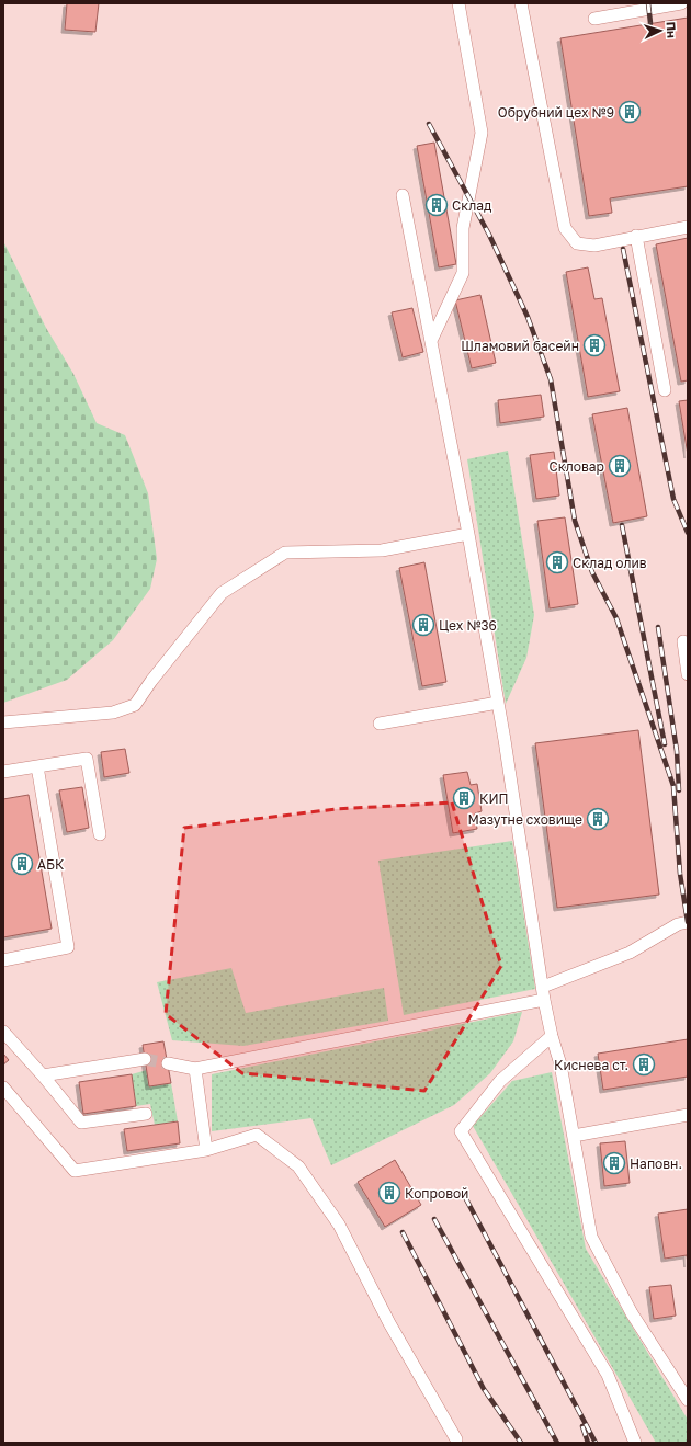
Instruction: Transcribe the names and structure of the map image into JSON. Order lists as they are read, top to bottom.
{
  "places": {
    "building": [
      "Обрубний цех №9",
      "Склад",
      "Шламовий басейн",
      "Скловар",
      "Склад олив",
      "Цех №36",
      "КИП",
      "Мазутне сховище",
      "АБК",
      "Киснева ст.",
      "Наповн.",
      "Копровой"
    ]
  },
  "north": "right"
}
